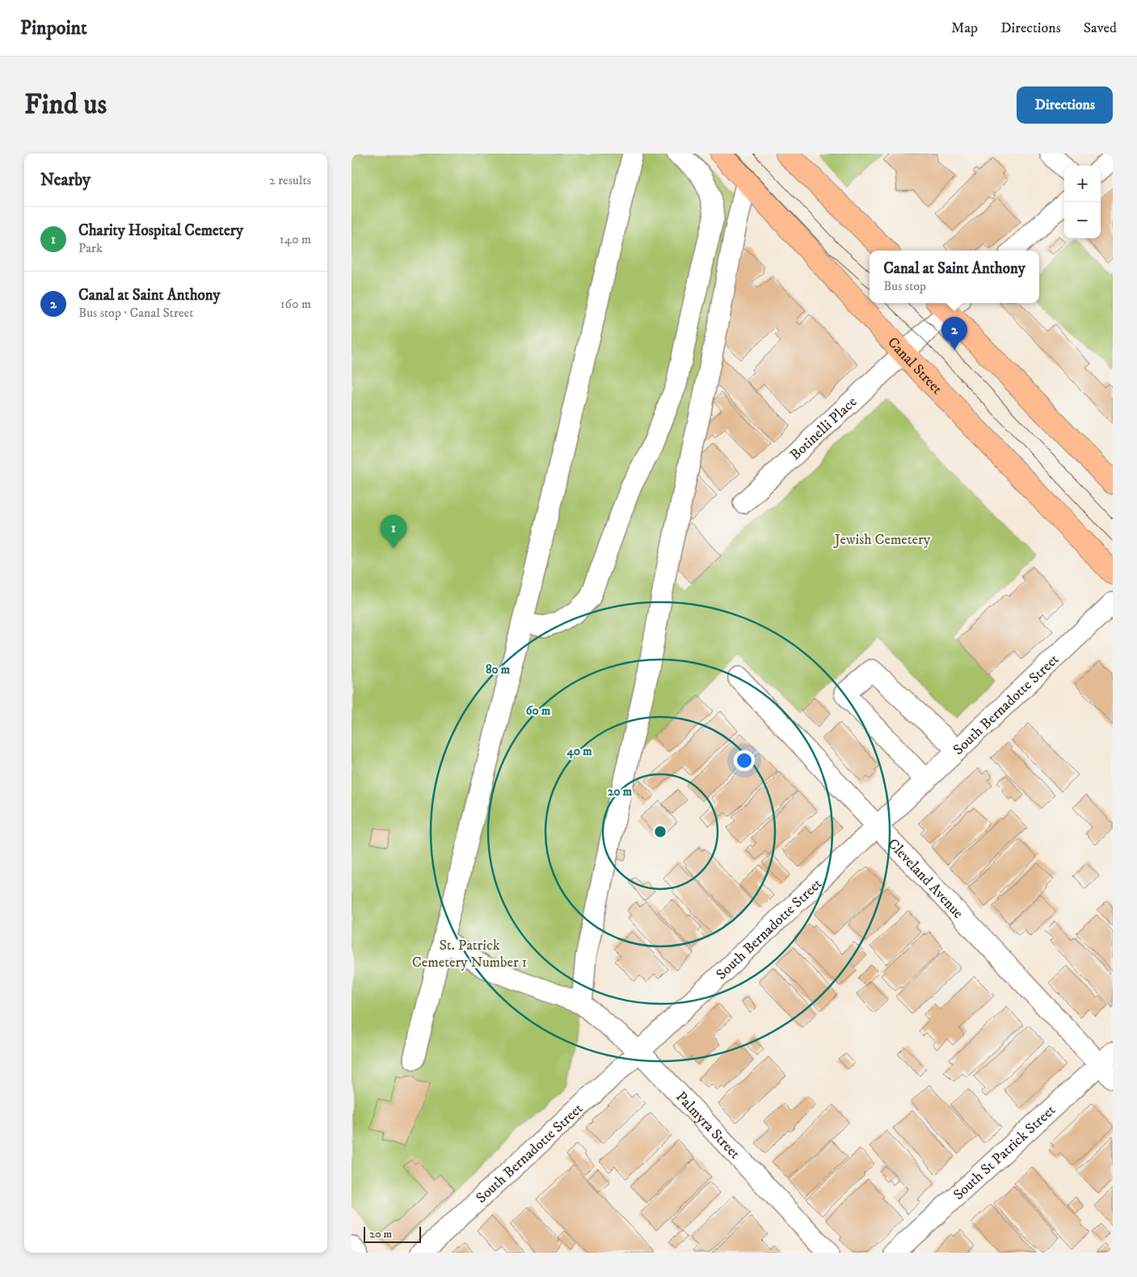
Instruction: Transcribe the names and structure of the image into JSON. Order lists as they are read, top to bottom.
{
  "streets": {
    "main road": ["Canal Street"],
    "street": [
      "Botinelli Place",
      "South Bernadotte Street",
      "Cleveland Avenue",
      "Palmyra Street",
      "South St Patrick Street"
    ]
  },
  "crossings": [
    ["Canal Street", "Botinelli Place"],
    ["South Bernadotte Street", "Cleveland Avenue"],
    ["South Bernadotte Street", "Palmyra Street"],
    ["Cleveland Avenue", "South St Patrick Street"]
  ],
  "parks": ["Jewish Cemetery", "St. Patrick Cemetery Number 1"],
  "scale_bar": "20 m",
  "page": {
    "header": "Pinpoint",
    "nav": ["Map", "Directions", "Saved"],
    "buttons": "Directions",
    "title": "Find us",
    "heading": ["Nearby", "2 results"],
    "map_buttons": ["+", "−"],
    "list": [
      {
        "mark": "1",
        "name": "Charity Hospital Cemetery",
        "note": "Park",
        "value": "140 m"
      },
      {
        "mark": "2",
        "name": "Canal at Saint Anthony",
        "note": "Bus stop · Canal Street",
        "value": "160 m"
      }
    ],
    "popup": ["Canal at Saint Anthony", "Bus stop"],
    "pins": ["2", "1"],
    "scale": "20 m"
  },
  "rings": [
    "80 m",
    "60 m",
    "40 m",
    "20 m"
  ]
}
